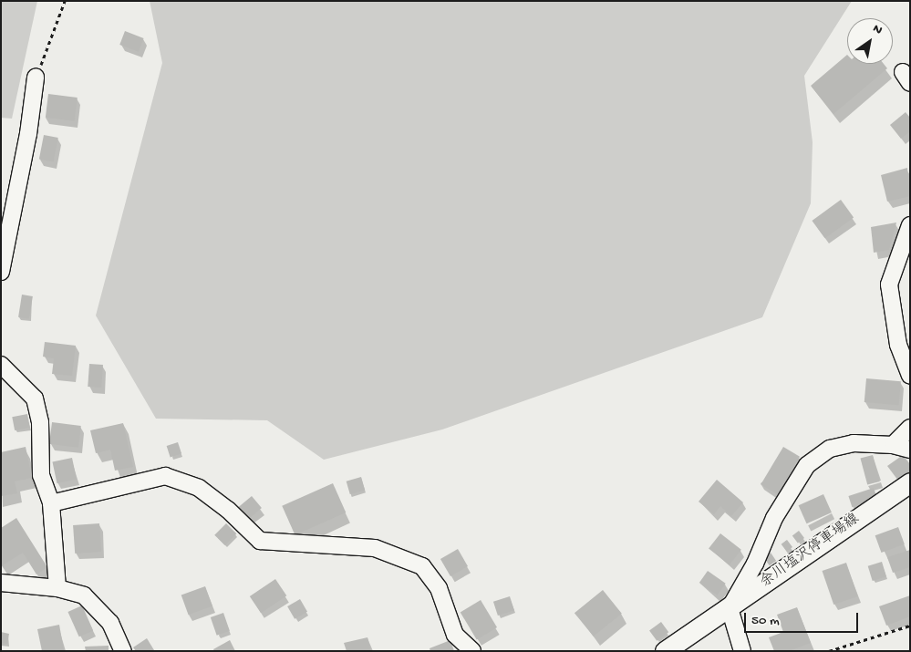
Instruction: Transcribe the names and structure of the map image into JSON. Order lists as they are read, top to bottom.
{
  "streets": {
    "main road": ["余川塩沢停車場線"]
  },
  "scale_bar": "50 m",
  "north": "top right"
}
